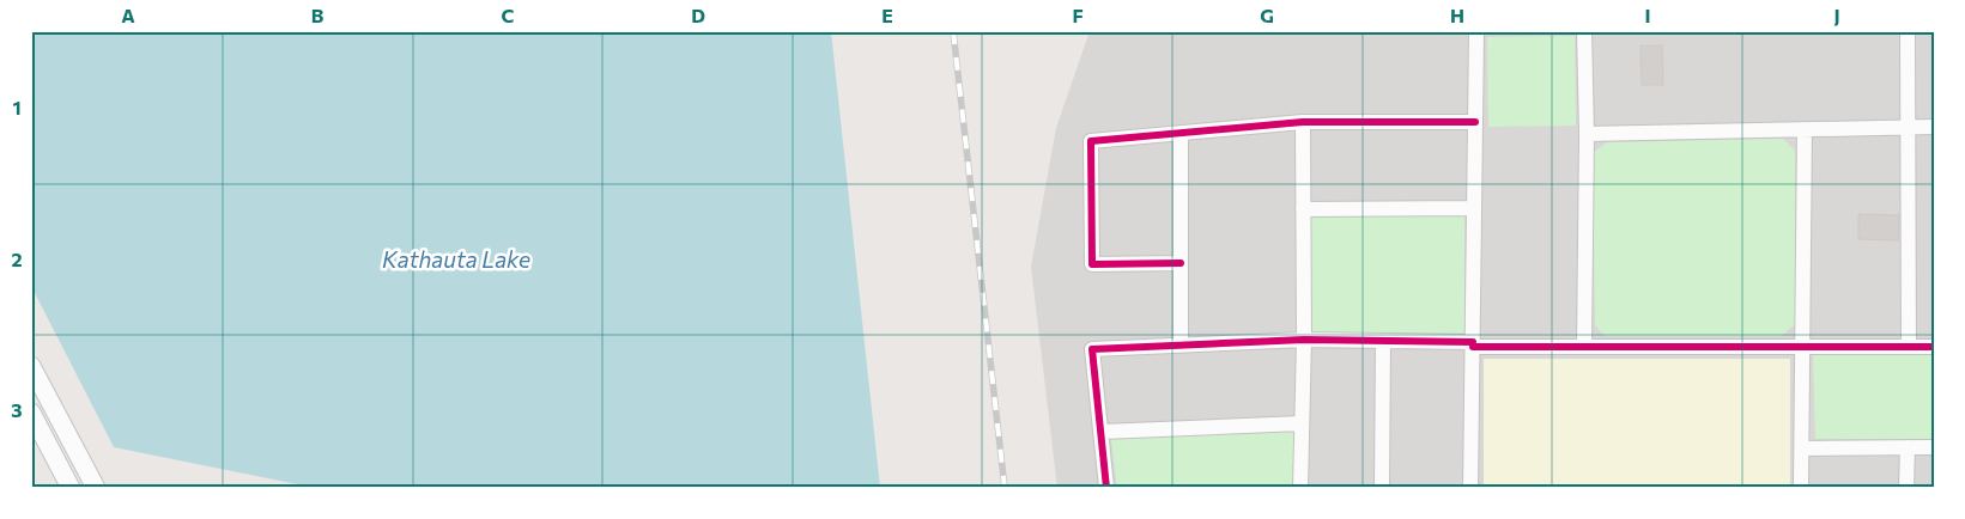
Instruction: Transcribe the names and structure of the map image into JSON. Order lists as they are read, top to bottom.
{
  "water": ["Kathauta Lake"],
  "grid": {
    "columns": [
      "A",
      "B",
      "C",
      "D",
      "E",
      "F",
      "G",
      "H",
      "I",
      "J"
    ],
    "rows": ["1", "2", "3"]
  }
}
